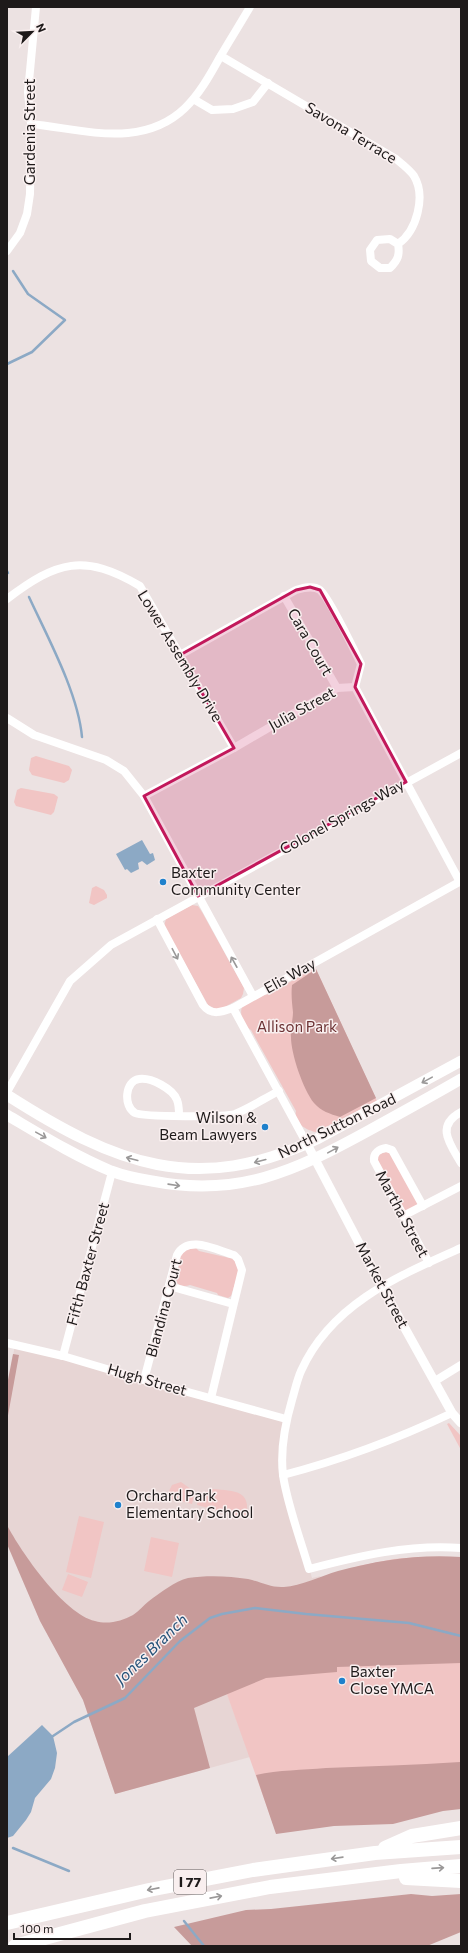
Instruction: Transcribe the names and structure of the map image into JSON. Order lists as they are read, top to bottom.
{
  "streets": {
    "highway": ["I 77"],
    "main road": ["North Sutton Road"],
    "street": [
      "Gardenia Street",
      "Savona Terrace",
      "Cara Court",
      "Lower Assembly Drive",
      "Julia Street",
      "Colonel Springs Way",
      "Elis Way",
      "Martha Street",
      "Fifth Baxter Street",
      "Market Street",
      "Blandina Court",
      "Hugh Street"
    ]
  },
  "crossings": [
    ["Cara Court", "Julia Street"],
    ["Lower Assembly Drive", "Julia Street"],
    ["Colonel Springs Way", "Elis Way"],
    ["Colonel Springs Way", "North Sutton Road"],
    ["North Sutton Road", "Fifth Baxter Street"],
    ["North Sutton Road", "Market Street"],
    ["Fifth Baxter Street", "Hugh Street"],
    ["Blandina Court", "Hugh Street"]
  ],
  "water": ["Jones Branch"],
  "parks": ["Allison Park"],
  "places": [
    "Baxter Community Center",
    "Wilson & Beam Lawyers",
    "Orchard Park Elementary School",
    "Baxter Close YMCA"
  ],
  "scale_bar": "100 m",
  "north": "top right"
}
